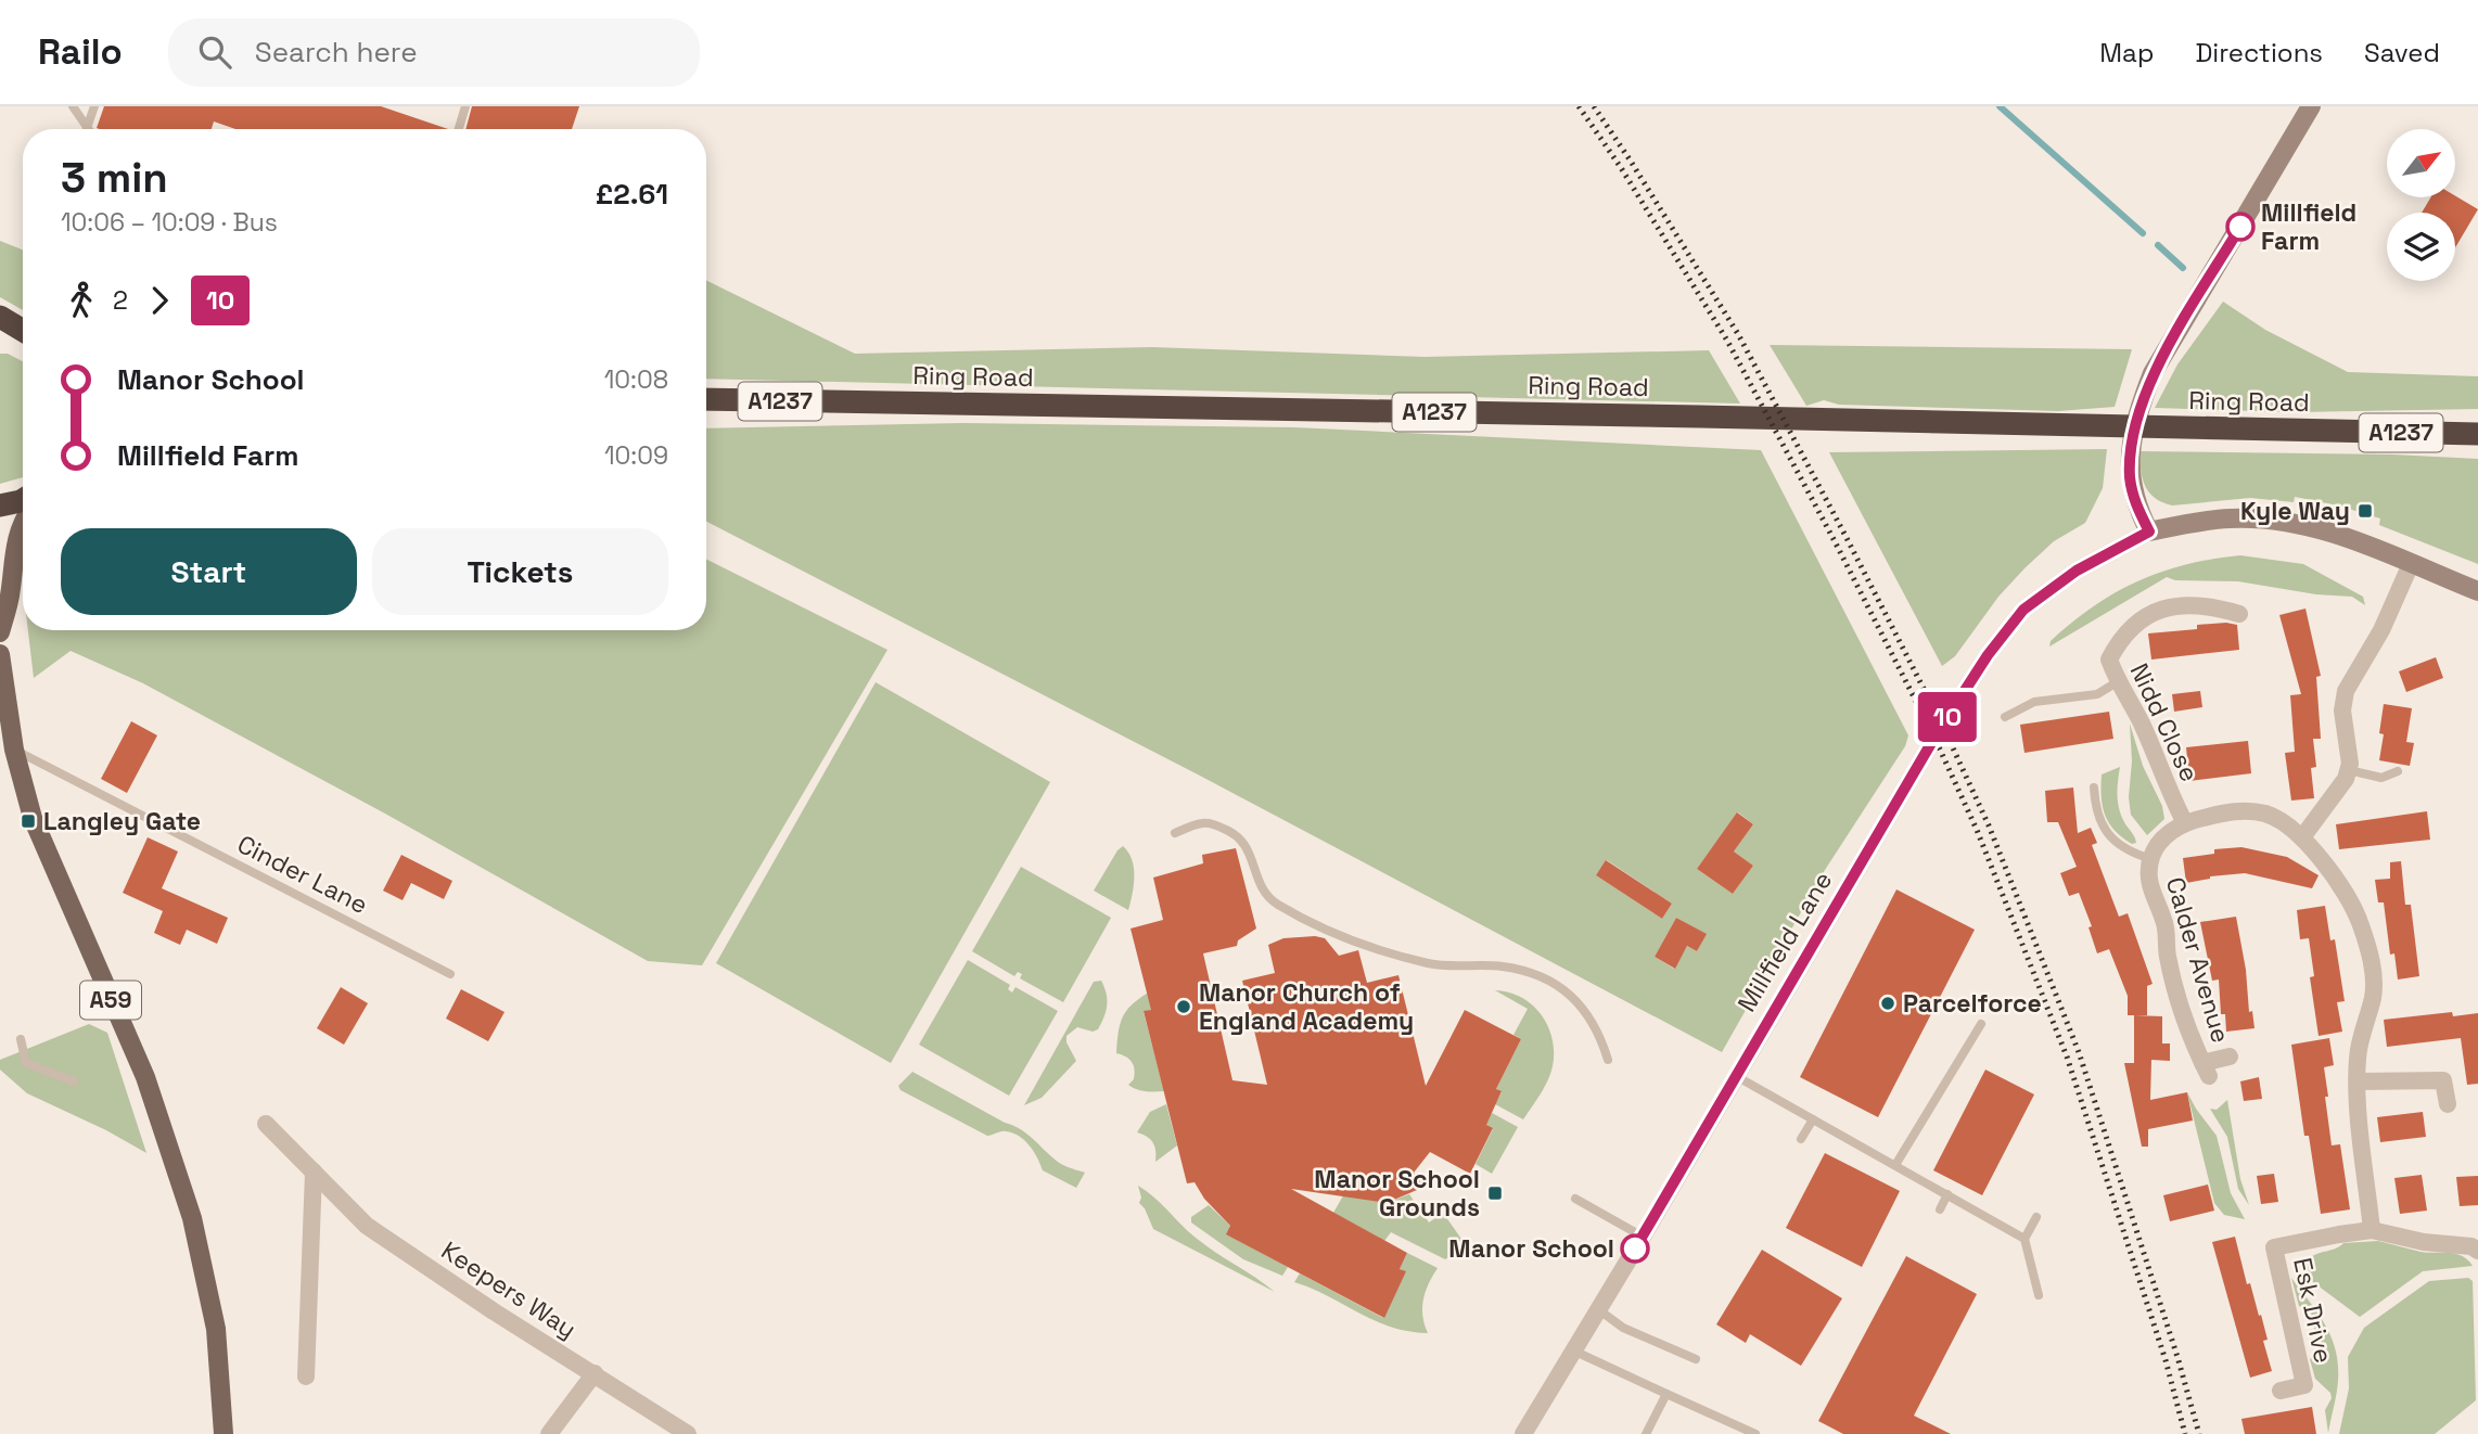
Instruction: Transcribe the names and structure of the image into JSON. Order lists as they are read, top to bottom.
{
  "streets": {
    "highway": ["Ring Road", "A1237"],
    "main road": ["A59"],
    "street": [
      "Nidd Close",
      "Millfield Lane",
      "Calder Avenue",
      "Keepers Way",
      "Esk Drive"
    ],
    "lane": ["Cinder Lane"]
  },
  "crossings": [
    ["Nidd Close", "Calder Avenue"],
    ["Cinder Lane", "A59"],
    ["Calder Avenue", "Esk Drive"]
  ],
  "places": {
    "other": [
      "Millfield Farm",
      "Parcelforce",
      "Manor Church of England Academy",
      "Manor School"
    ],
    "transit": ["Kyle Way", "Langley Gate", "Manor School Grounds"]
  },
  "lines": ["bus line 10"],
  "north": "top right",
  "page": {
    "header": "Railo",
    "search": "Search here",
    "nav": ["Map", "Directions", "Saved"],
    "on_map": "10",
    "heading": ["3 min", "10:06 – 10:09 · Bus", "£2.61"],
    "legs": ["2", "10"],
    "list": [
      {
        "name": "Manor School",
        "value": "10:08"
      },
      {
        "name": "Millfield Farm",
        "value": "10:09"
      }
    ],
    "buttons": ["Start", "Tickets"]
  }
}
